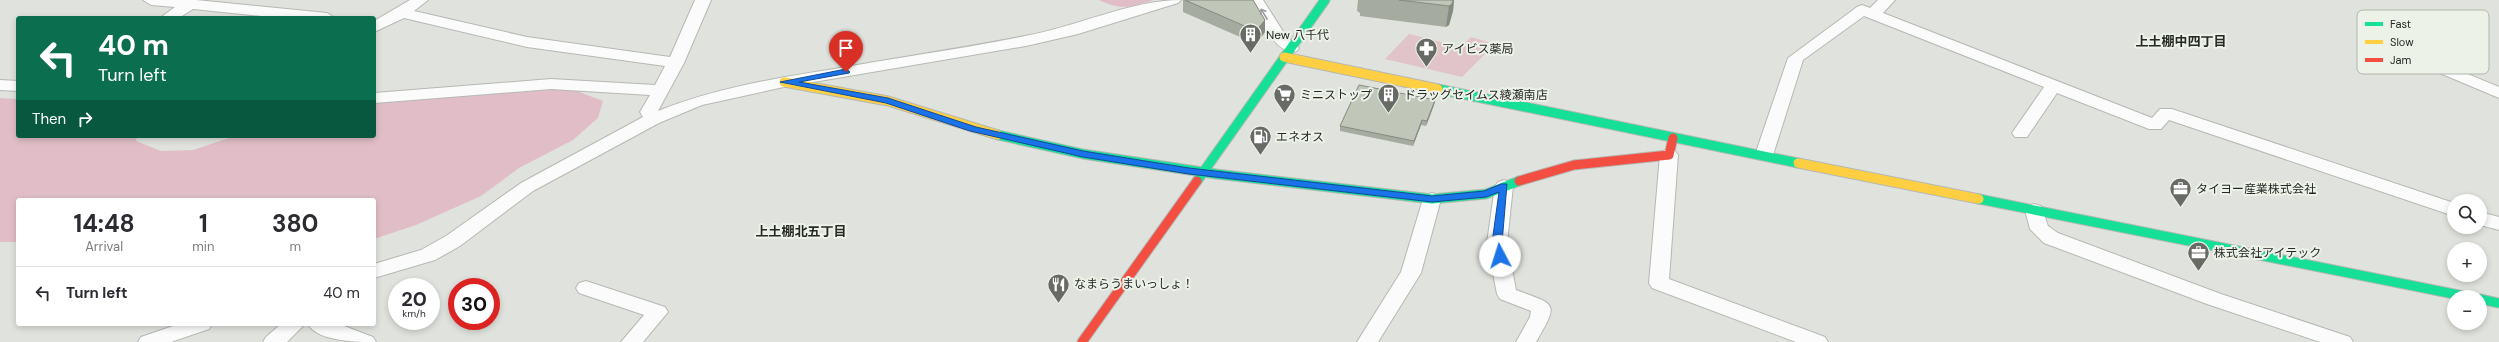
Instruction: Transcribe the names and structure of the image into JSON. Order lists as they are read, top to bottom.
{
  "districts": ["上土棚中四丁目", "上土棚北五丁目"],
  "places": {
    "building": ["New 八千代", "ドラッグセイムス綾瀬南店"],
    "pharmacy": ["アイビス薬局"],
    "supermarket": ["ミニストップ"],
    "fuel station": ["エネオス"],
    "office": ["タイヨー産業株式会社", "株式会社アイテック"],
    "restaurant": ["なまらうまいっしょ！"]
  },
  "legend": ["Fast", "Slow", "Jam"],
  "page": {
    "turn": ["40 m", "Turn left"],
    "then": "Then",
    "map_buttons": ["+", "−"],
    "eta": [
      "14:48",
      "Arrival",
      "1",
      "min",
      "380",
      "m"
    ],
    "list": [
      {
        "name": "Turn left",
        "value": "40 m"
      }
    ],
    "speed": "20 km/h",
    "limit": "30"
  }
}
